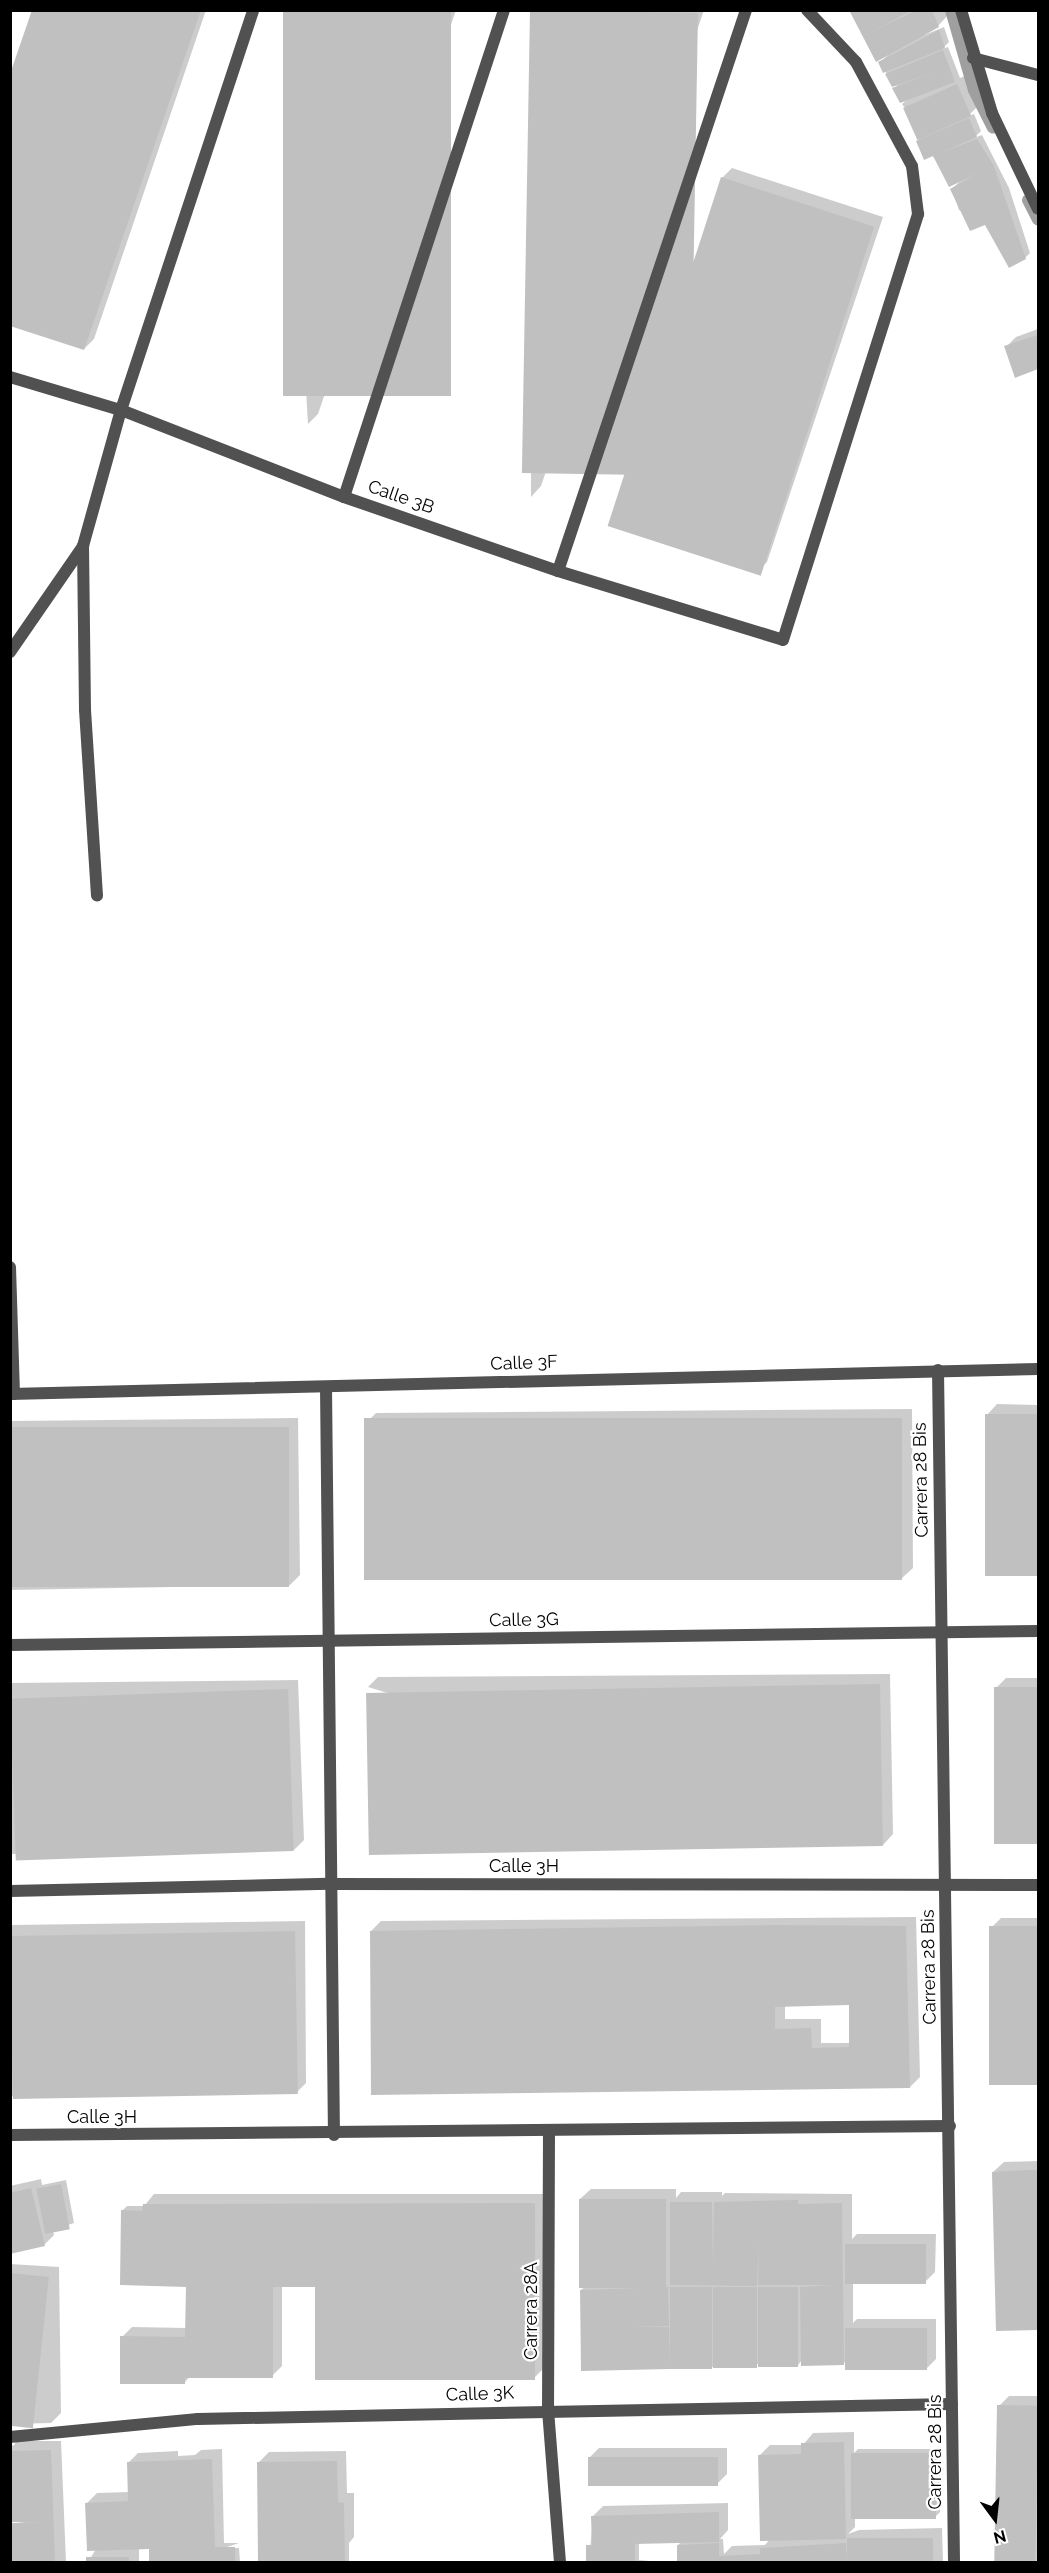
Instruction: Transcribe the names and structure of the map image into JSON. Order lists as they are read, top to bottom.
{
  "streets": {
    "street": [
      "Calle 3B",
      "Calle 3F",
      "Carrera 28 Bis",
      "Calle 3G",
      "Calle 3H",
      "Carrera 28A",
      "Calle 3K"
    ]
  },
  "crossings": [
    ["Calle 3F", "Carrera 28 Bis"],
    ["Carrera 28 Bis", "Calle 3G"],
    ["Carrera 28 Bis", "Calle 3H"],
    ["Carrera 28 Bis", "Calle 3K"],
    ["Calle 3H", "Carrera 28A"],
    ["Carrera 28A", "Calle 3K"]
  ],
  "north": "bottom"
}
